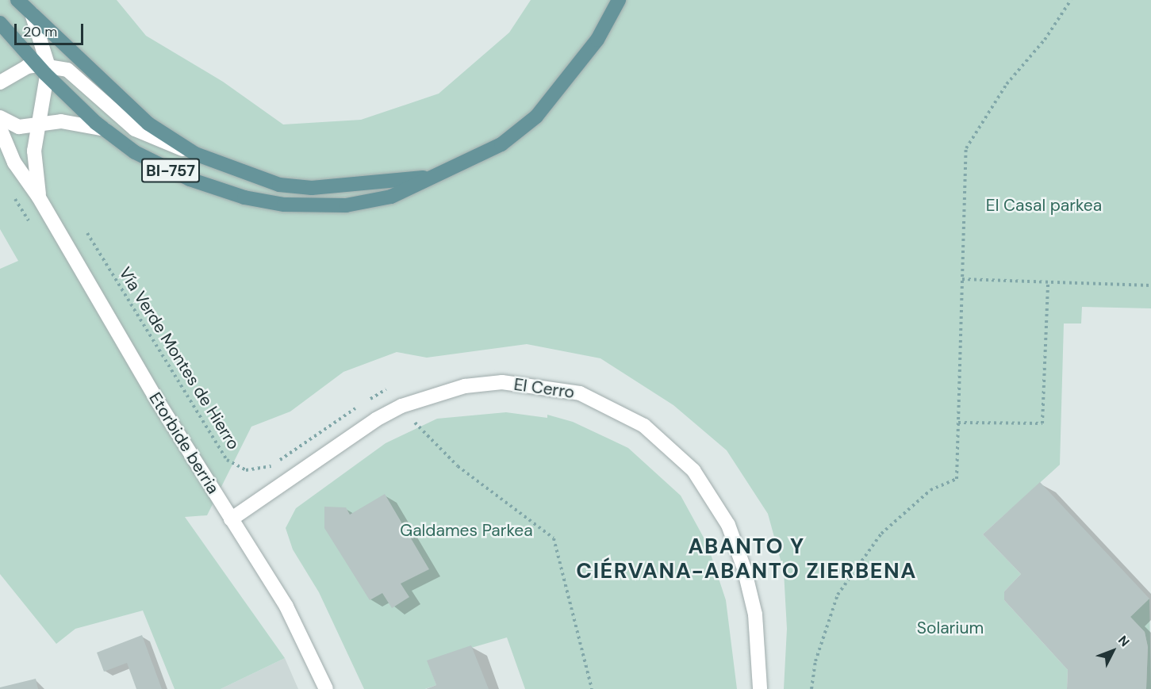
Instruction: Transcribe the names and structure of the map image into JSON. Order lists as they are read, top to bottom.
{
  "streets": {
    "main road": ["BI-757"],
    "street": ["El Cerro", "Etorbide berria"],
    "path": ["Vía Verde Montes de Hierro"]
  },
  "crossings": [
    ["BI-757", "Etorbide berria"],
    ["El Cerro", "Etorbide berria"]
  ],
  "districts": ["ABANTO Y CIÉRVANA-ABANTO ZIERBENA"],
  "parks": ["El Casal parkea", "Galdames Parkea", "Solarium"],
  "scale_bar": "20 m",
  "north": "top right"
}
